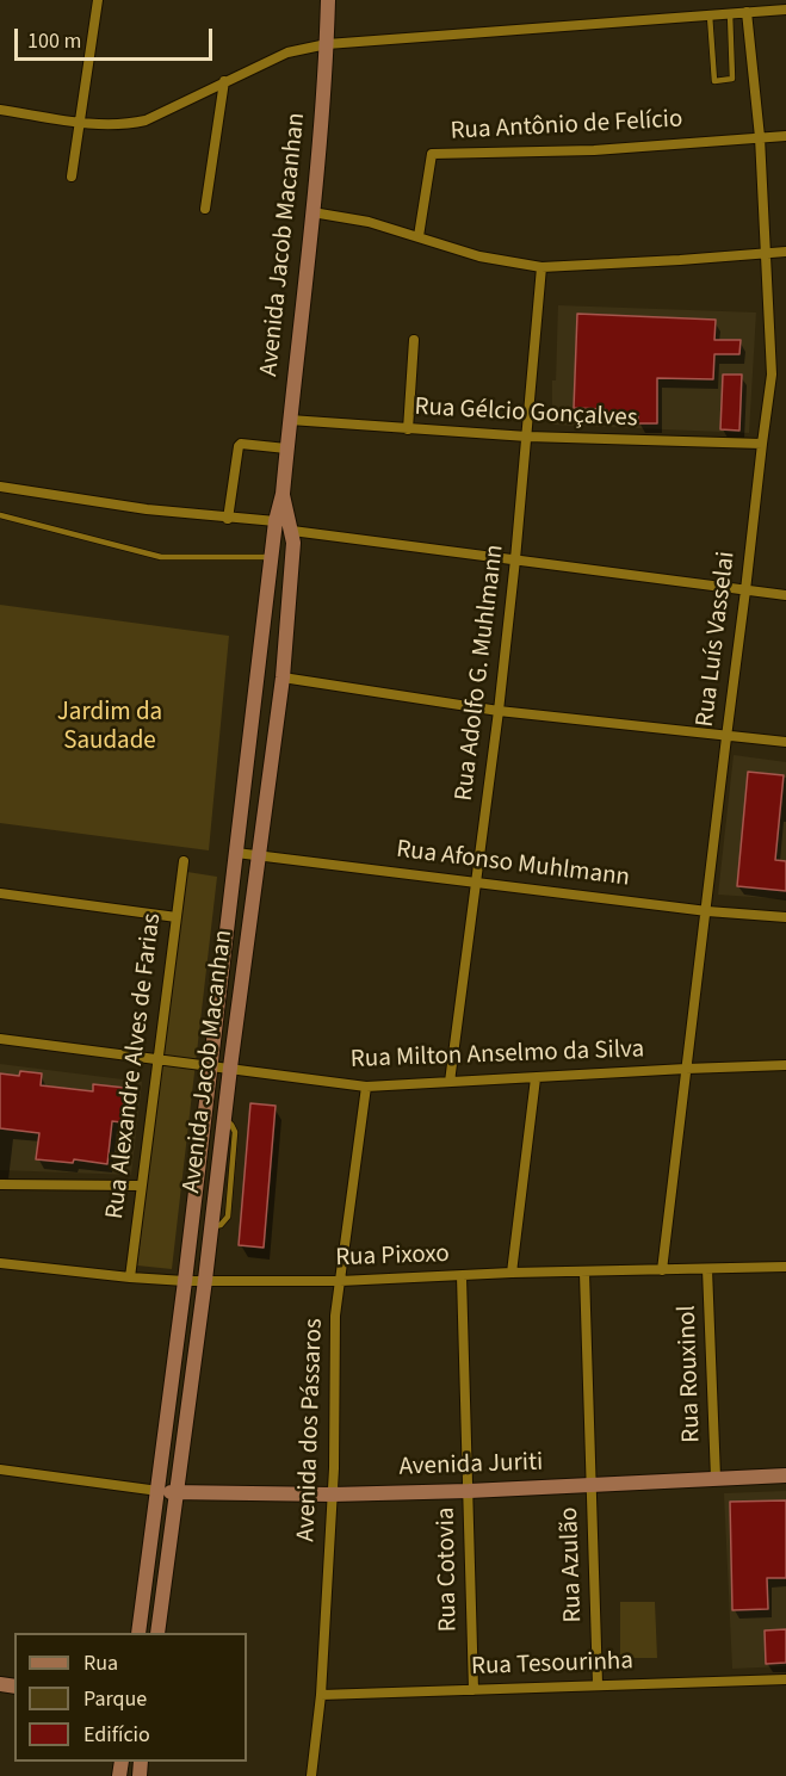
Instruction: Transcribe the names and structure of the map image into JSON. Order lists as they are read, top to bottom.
{
  "streets": {
    "main road": ["Avenida Jacob Macanhan", "Avenida Juriti"],
    "street": [
      "Rua Antônio de Felício",
      "Rua Gélcio Gonçalves",
      "Rua Luís Vasselai",
      "Rua Adolfo G. Muhlmann",
      "Rua Afonso Muhlmann",
      "Rua Milton Anselmo da Silva",
      "Rua Alexandre Alves de Farias",
      "Rua Pixoxo",
      "Rua Rouxinol",
      "Avenida dos Pássaros",
      "Rua Azulão",
      "Rua Cotovia",
      "Rua Tesourinha"
    ]
  },
  "crossings": [
    ["Rua Antônio de Felício", "Rua Luís Vasselai"],
    ["Avenida Jacob Macanhan", "Rua Gélcio Gonçalves"],
    ["Avenida Jacob Macanhan", "Rua Afonso Muhlmann"],
    ["Avenida Jacob Macanhan", "Rua Milton Anselmo da Silva"],
    ["Avenida Jacob Macanhan", "Rua Pixoxo"],
    ["Avenida Jacob Macanhan", "Avenida Juriti"],
    ["Rua Gélcio Gonçalves", "Rua Luís Vasselai"],
    ["Rua Gélcio Gonçalves", "Rua Adolfo G. Muhlmann"],
    ["Rua Luís Vasselai", "Rua Afonso Muhlmann"],
    ["Rua Luís Vasselai", "Rua Milton Anselmo da Silva"],
    ["Rua Luís Vasselai", "Rua Pixoxo"],
    ["Rua Adolfo G. Muhlmann", "Rua Afonso Muhlmann"],
    ["Rua Adolfo G. Muhlmann", "Rua Milton Anselmo da Silva"],
    ["Rua Milton Anselmo da Silva", "Rua Alexandre Alves de Farias"],
    ["Rua Milton Anselmo da Silva", "Avenida dos Pássaros"],
    ["Rua Alexandre Alves de Farias", "Rua Pixoxo"],
    ["Rua Pixoxo", "Rua Rouxinol"],
    ["Rua Pixoxo", "Avenida dos Pássaros"],
    ["Rua Pixoxo", "Rua Azulão"],
    ["Rua Pixoxo", "Rua Cotovia"],
    ["Rua Rouxinol", "Avenida Juriti"],
    ["Avenida dos Pássaros", "Avenida Juriti"],
    ["Avenida dos Pássaros", "Rua Tesourinha"],
    ["Avenida Juriti", "Rua Azulão"],
    ["Avenida Juriti", "Rua Cotovia"],
    ["Rua Azulão", "Rua Tesourinha"],
    ["Rua Cotovia", "Rua Tesourinha"]
  ],
  "parks": ["Jardim da Saudade"],
  "legend": ["Rua", "Parque", "Edifício"],
  "scale_bar": "100 m"
}
